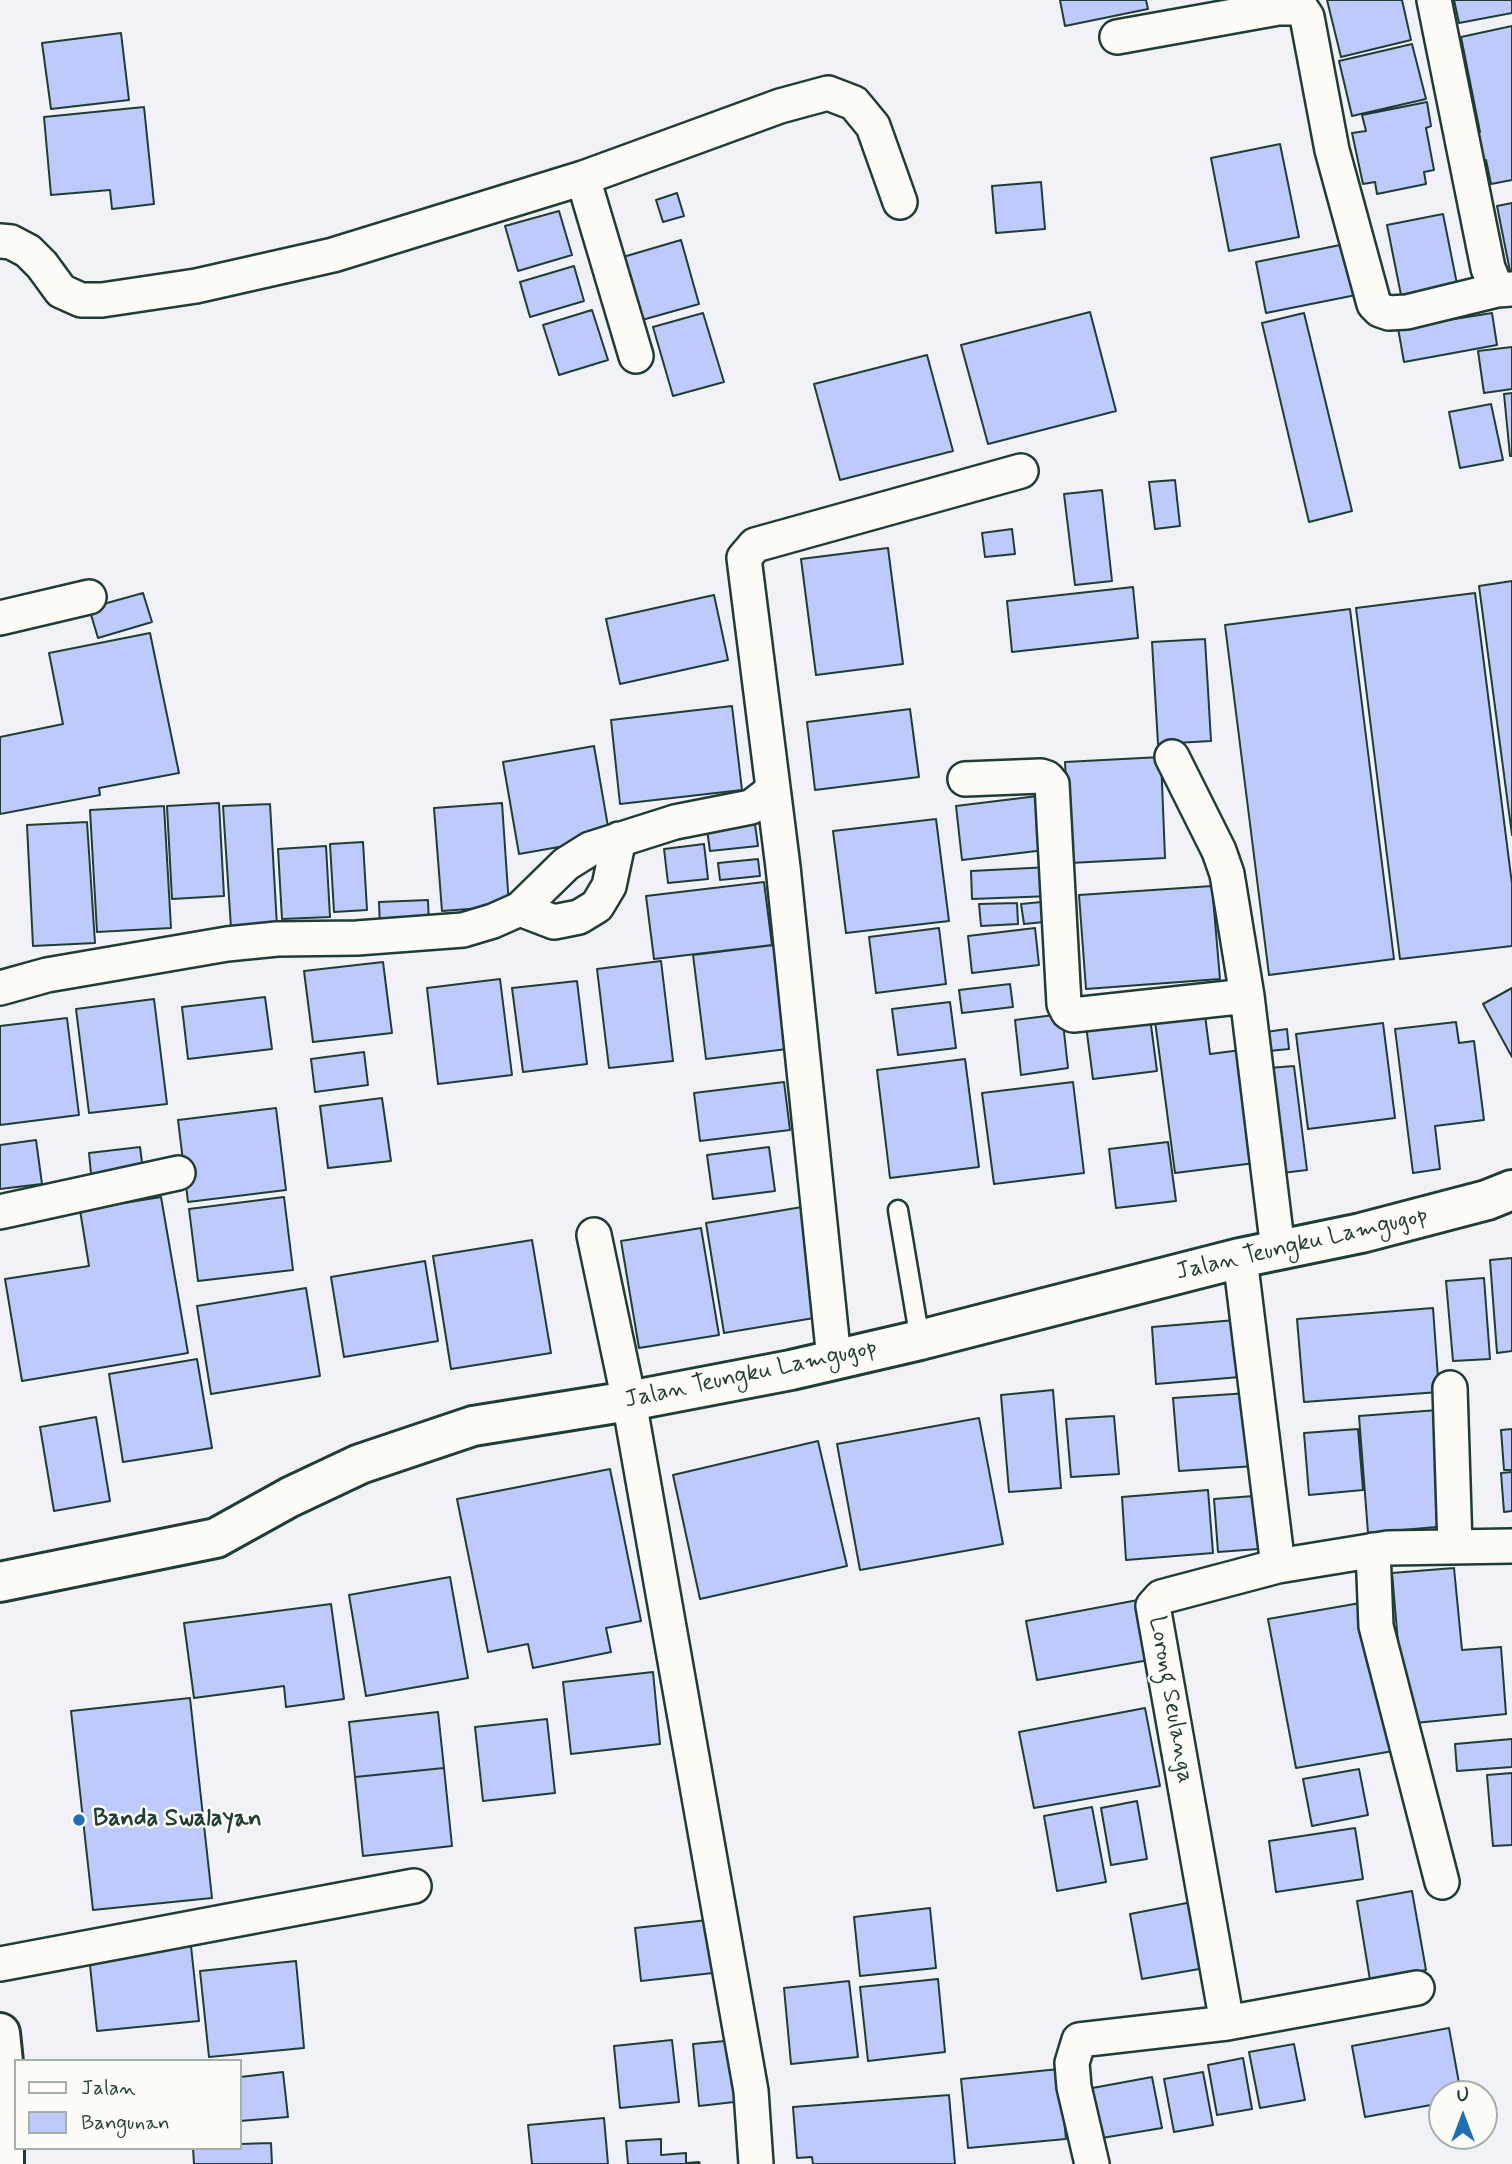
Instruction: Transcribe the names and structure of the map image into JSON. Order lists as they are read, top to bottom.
{
  "streets": {
    "street": ["Jalan Teungku Lamgugop", "Lorong Seulanga"]
  },
  "places": ["Banda Swalayan"],
  "legend": ["Jalan", "Bangunan"],
  "north": "top"
}
